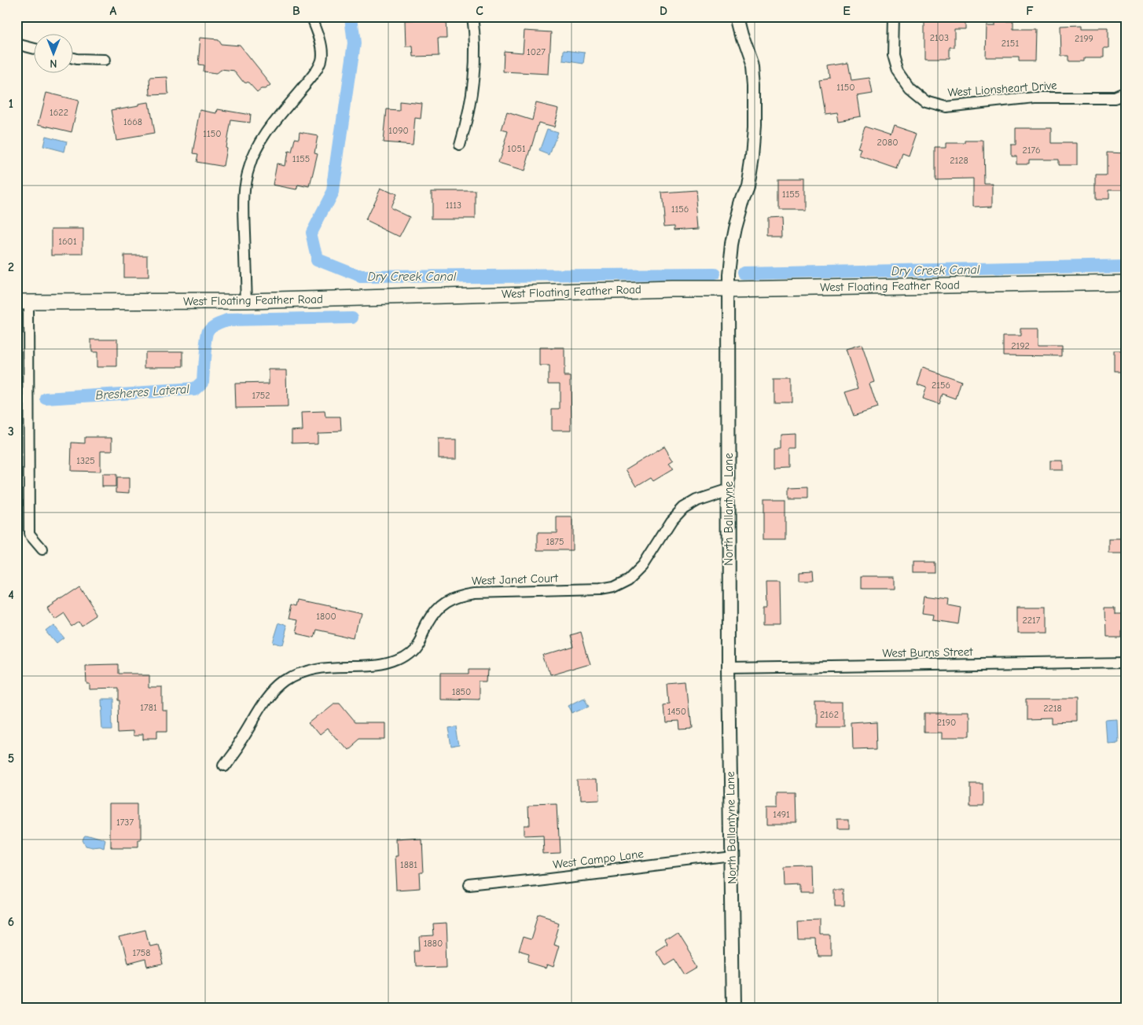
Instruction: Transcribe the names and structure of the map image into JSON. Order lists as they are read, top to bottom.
{
  "streets": {
    "main road": ["West Floating Feather Road"],
    "street": [
      "West Lionsheart Drive",
      "North Ballantyne Lane",
      "West Janet Court",
      "West Burns Street",
      "West Campo Lane"
    ]
  },
  "crossings": [
    ["West Floating Feather Road", "North Ballantyne Lane"],
    ["North Ballantyne Lane", "West Janet Court"],
    ["North Ballantyne Lane", "West Burns Street"],
    ["North Ballantyne Lane", "West Campo Lane"]
  ],
  "water": ["Dry Creek Canal", "Bresheres Lateral"],
  "house_numbers": [
    "2103",
    "2199",
    "2151",
    "1027",
    "1150",
    "1622",
    "1668",
    "1090",
    "1150",
    "2080",
    "1051",
    "2176",
    "1155",
    "2128",
    "1155",
    "1113",
    "1156",
    "1601",
    "2192",
    "2156",
    "1752",
    "1325",
    "1875",
    "1800",
    "2217",
    "1850",
    "1781",
    "2218",
    "1450",
    "2162",
    "2190",
    "1491",
    "1737",
    "1881",
    "1880",
    "1758"
  ],
  "north": "bottom",
  "grid": {
    "columns": [
      "A",
      "B",
      "C",
      "D",
      "E",
      "F"
    ],
    "rows": [
      "1",
      "2",
      "3",
      "4",
      "5",
      "6"
    ]
  }
}
